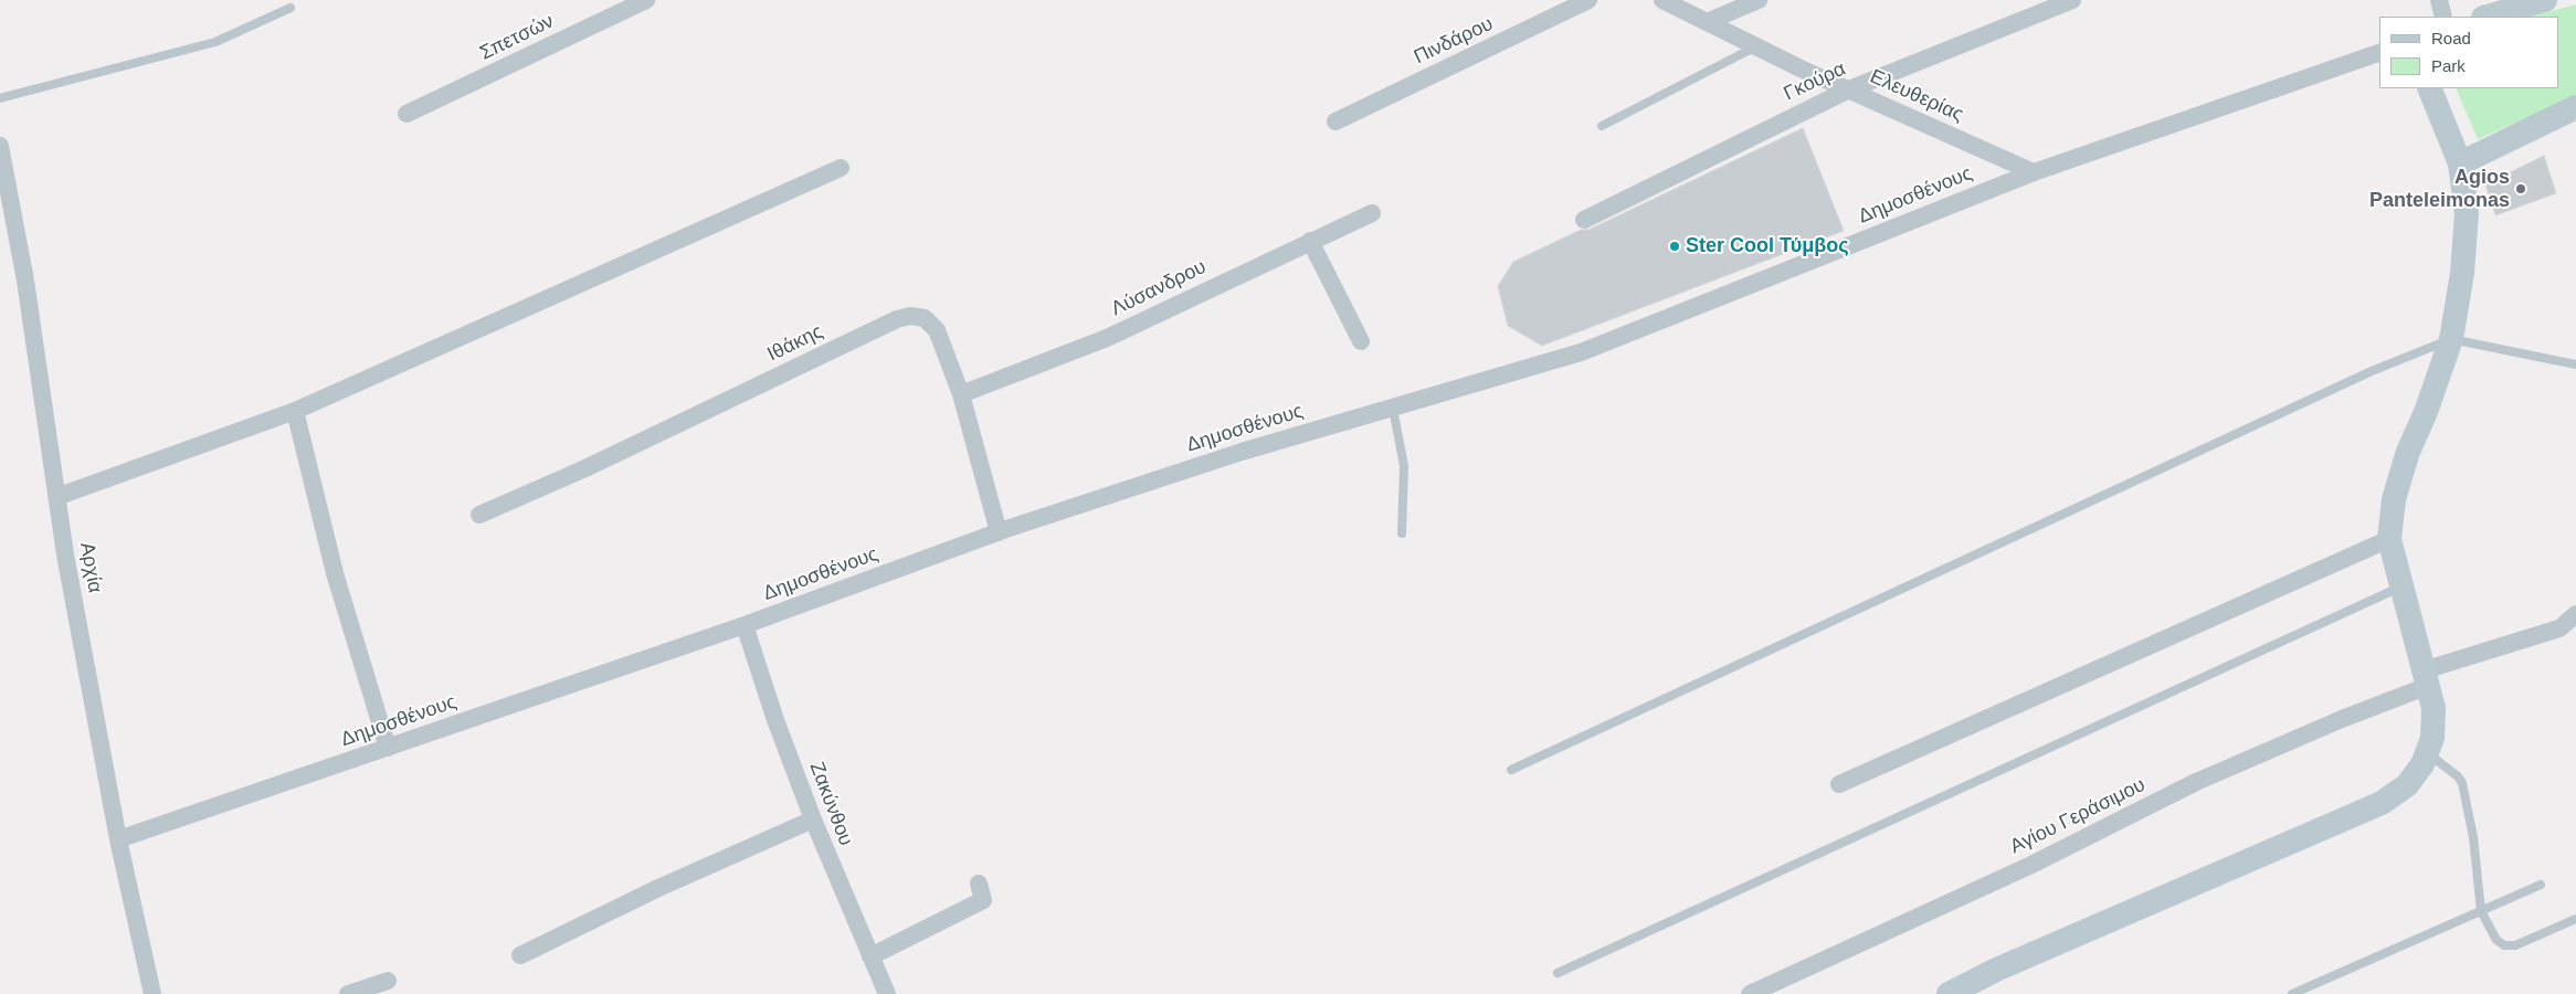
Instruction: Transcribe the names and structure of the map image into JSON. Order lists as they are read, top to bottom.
{
  "streets": {
    "street": [
      "Σπετσών",
      "Πινδάρου",
      "Γκούρα",
      "Ελευθερίας",
      "Δημοσθένους",
      "Λύσανδρου",
      "Ιθάκης",
      "Αρχία",
      "Ζακύνθου",
      "Αγίου Γεράσιμου"
    ]
  },
  "crossings": [
    ["Γκούρα", "Ελευθερίας"],
    ["Ελευθερίας", "Δημοσθένους"],
    ["Δημοσθένους", "Ιθάκης"],
    ["Δημοσθένους", "Αρχία"],
    ["Δημοσθένους", "Ζακύνθου"],
    ["Λύσανδρου", "Ιθάκης"]
  ],
  "places": ["Agios Panteleimonas", "Ster Cool Τύμβος"],
  "legend": ["Road", "Park"]
}
